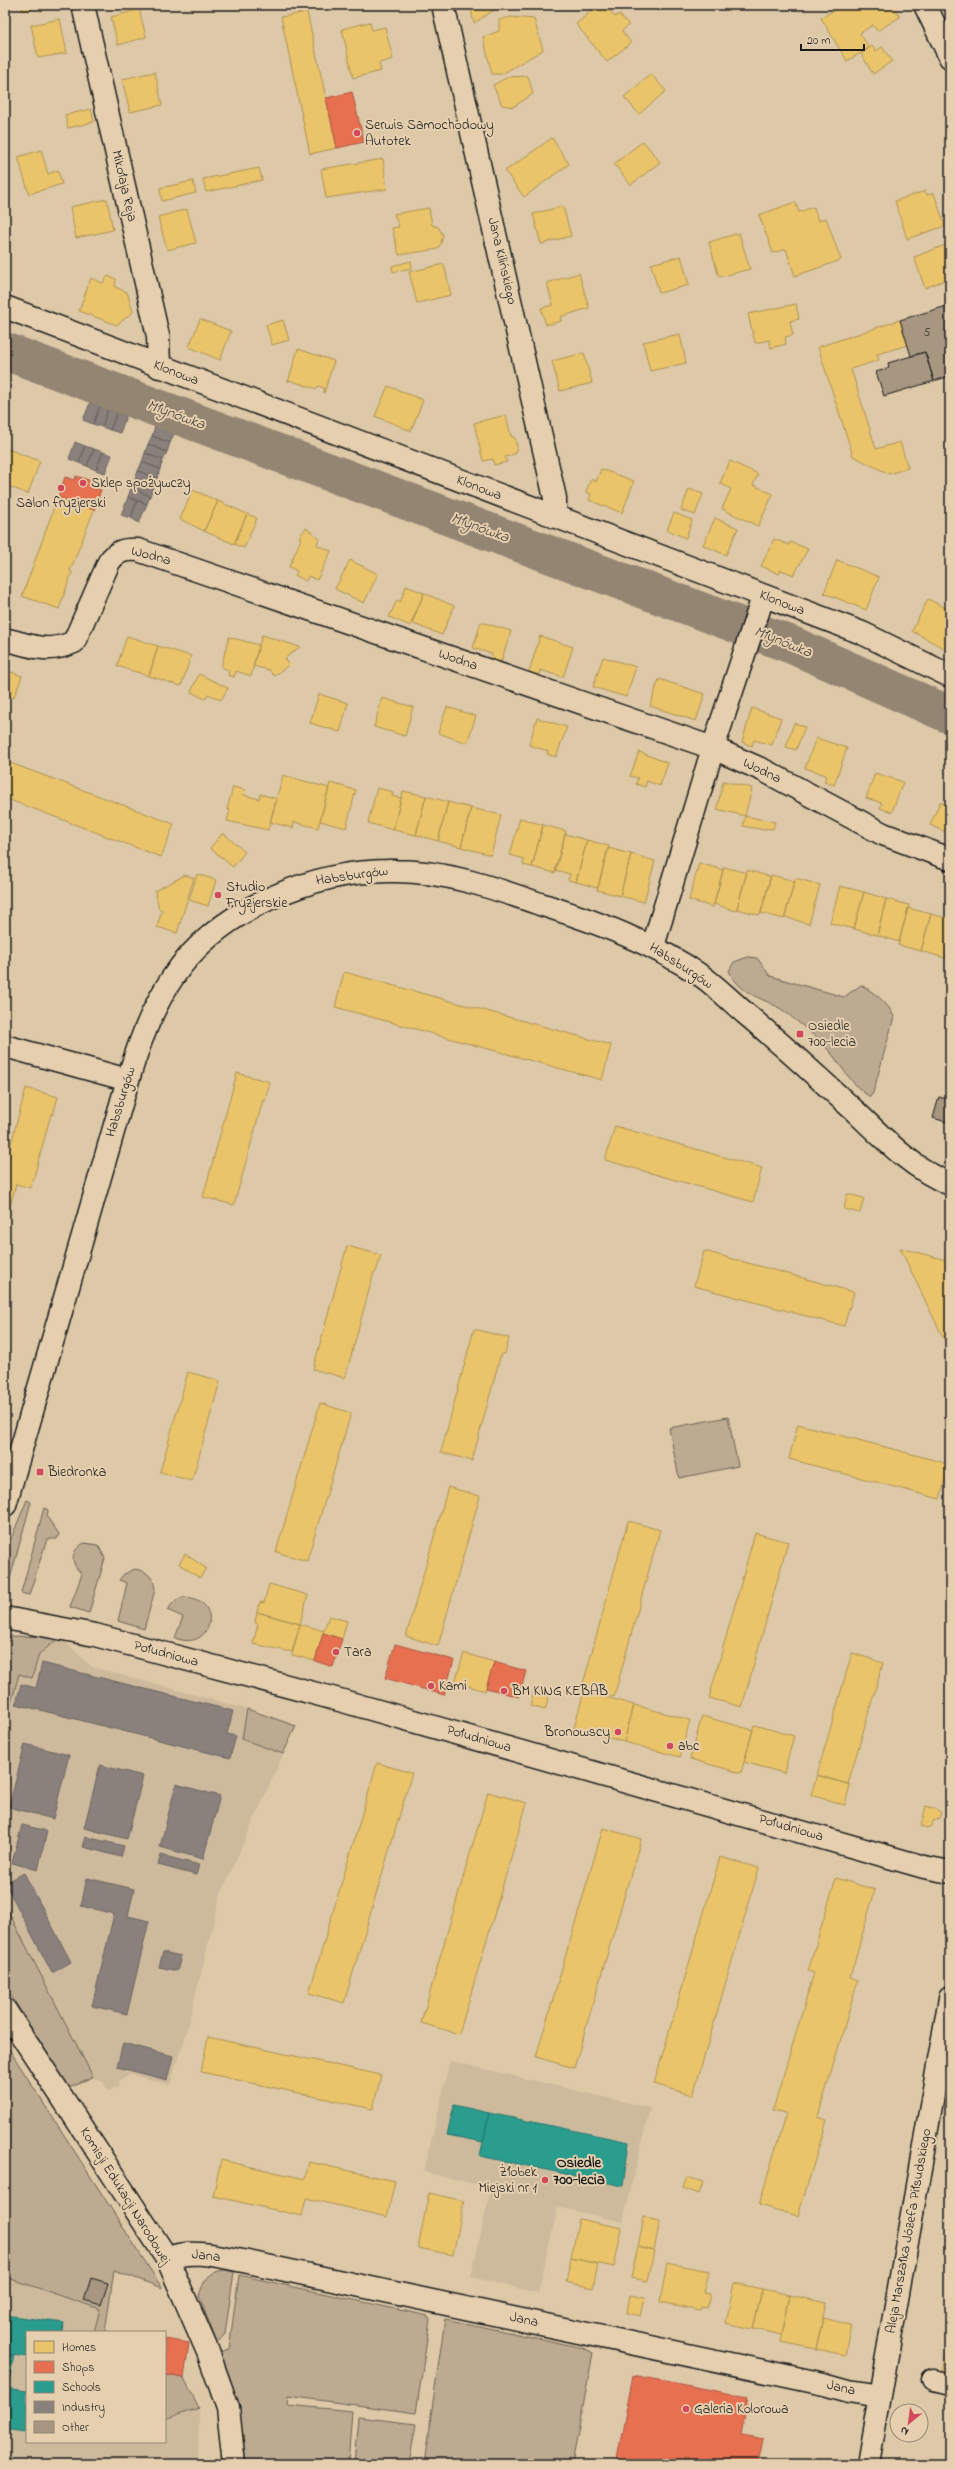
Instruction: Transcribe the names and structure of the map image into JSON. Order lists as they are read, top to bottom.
{
  "streets": {
    "street": [
      "Mikołaja Reja",
      "Jana Kilińskiego",
      "Klonowa",
      "Wodna",
      "Habsburgów",
      "Południowa",
      "Komisji Edukacji Narodowej",
      "Aleja Marszałka Józefa Piłsudskiego",
      "Jana"
    ]
  },
  "crossings": [
    ["Mikołaja Reja", "Klonowa"],
    ["Jana Kilińskiego", "Klonowa"],
    ["Komisji Edukacji Narodowej", "Jana"],
    ["Aleja Marszałka Józefa Piłsudskiego", "Jana"]
  ],
  "districts": ["Osiedle 700-lecia"],
  "water": ["Młynówka"],
  "places": {
    "other": [
      "Serwis Samochodowy Autotek",
      "Sklep spożywczy",
      "Salon fryzjerski",
      "Studio Fryzjerskie",
      "Tara",
      "Kami",
      "BM KING KEBAB",
      "Bronowscy",
      "abc",
      "Żłobek Miejski nr 1",
      "Galeria Kolorowa"
    ],
    "transit": ["Osiedle 700-lecia", "Biedronka"]
  },
  "house_numbers": ["5"],
  "legend": [
    "Homes",
    "Shops",
    "Schools",
    "Industry",
    "Other"
  ],
  "scale_bar": "20 m",
  "north": "bottom left"
}
